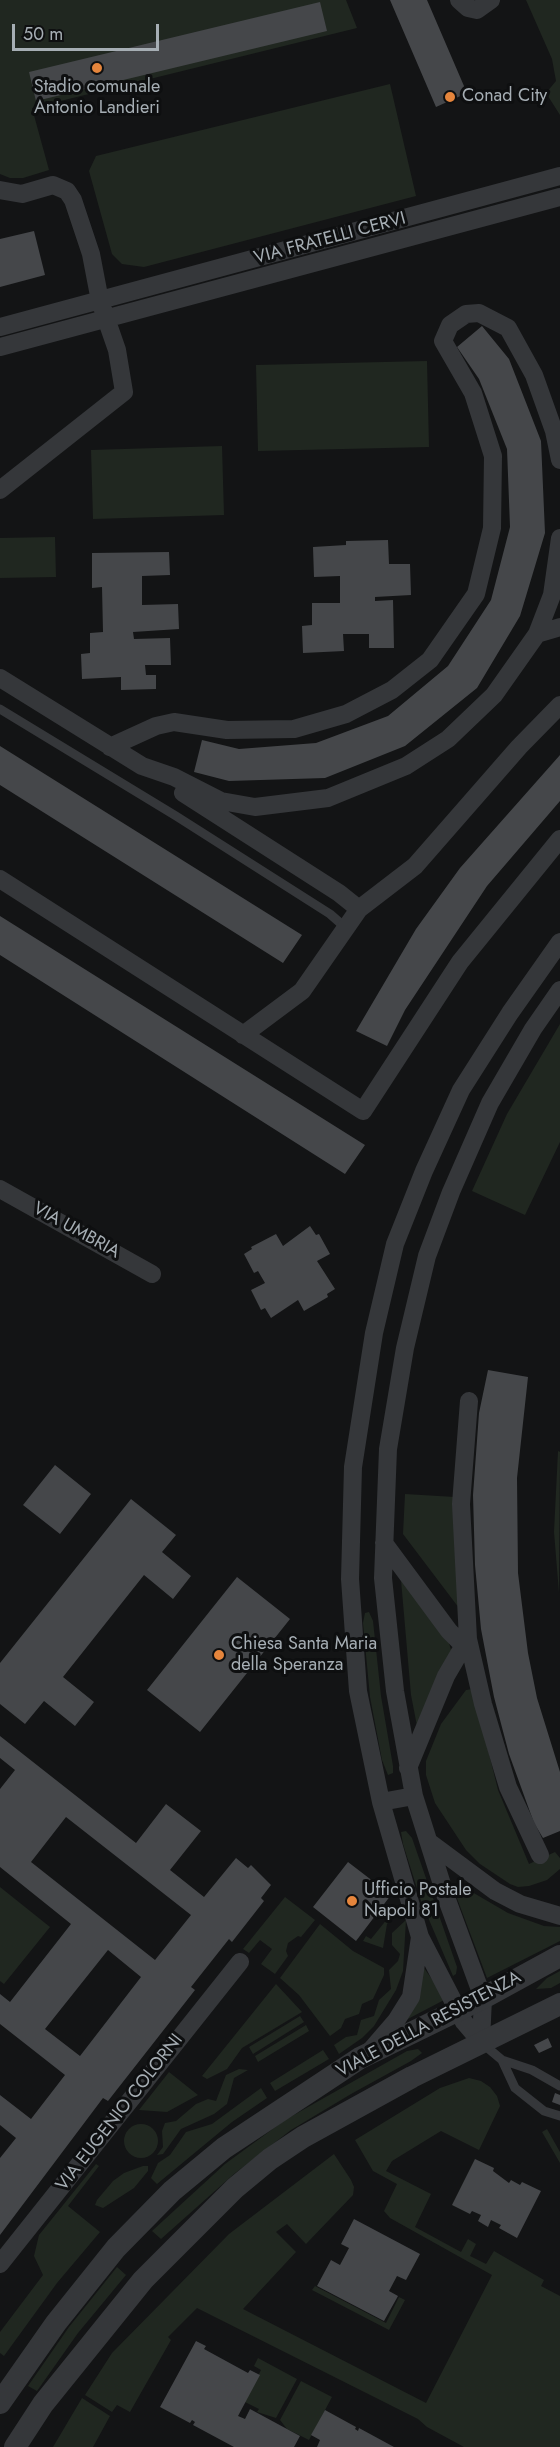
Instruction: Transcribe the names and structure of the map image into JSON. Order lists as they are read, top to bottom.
{
  "streets": {
    "street": [
      "VIA FRATELLI CERVI",
      "VIA UMBRIA",
      "VIALE DELLA RESISTENZA",
      "VIA EUGENIO COLORNI"
    ]
  },
  "places": [
    "Stadio comunale Antonio Landieri",
    "Conad City",
    "Chiesa Santa Maria della Speranza",
    "Ufficio Postale Napoli 81"
  ],
  "scale_bar": "50 m"
}
